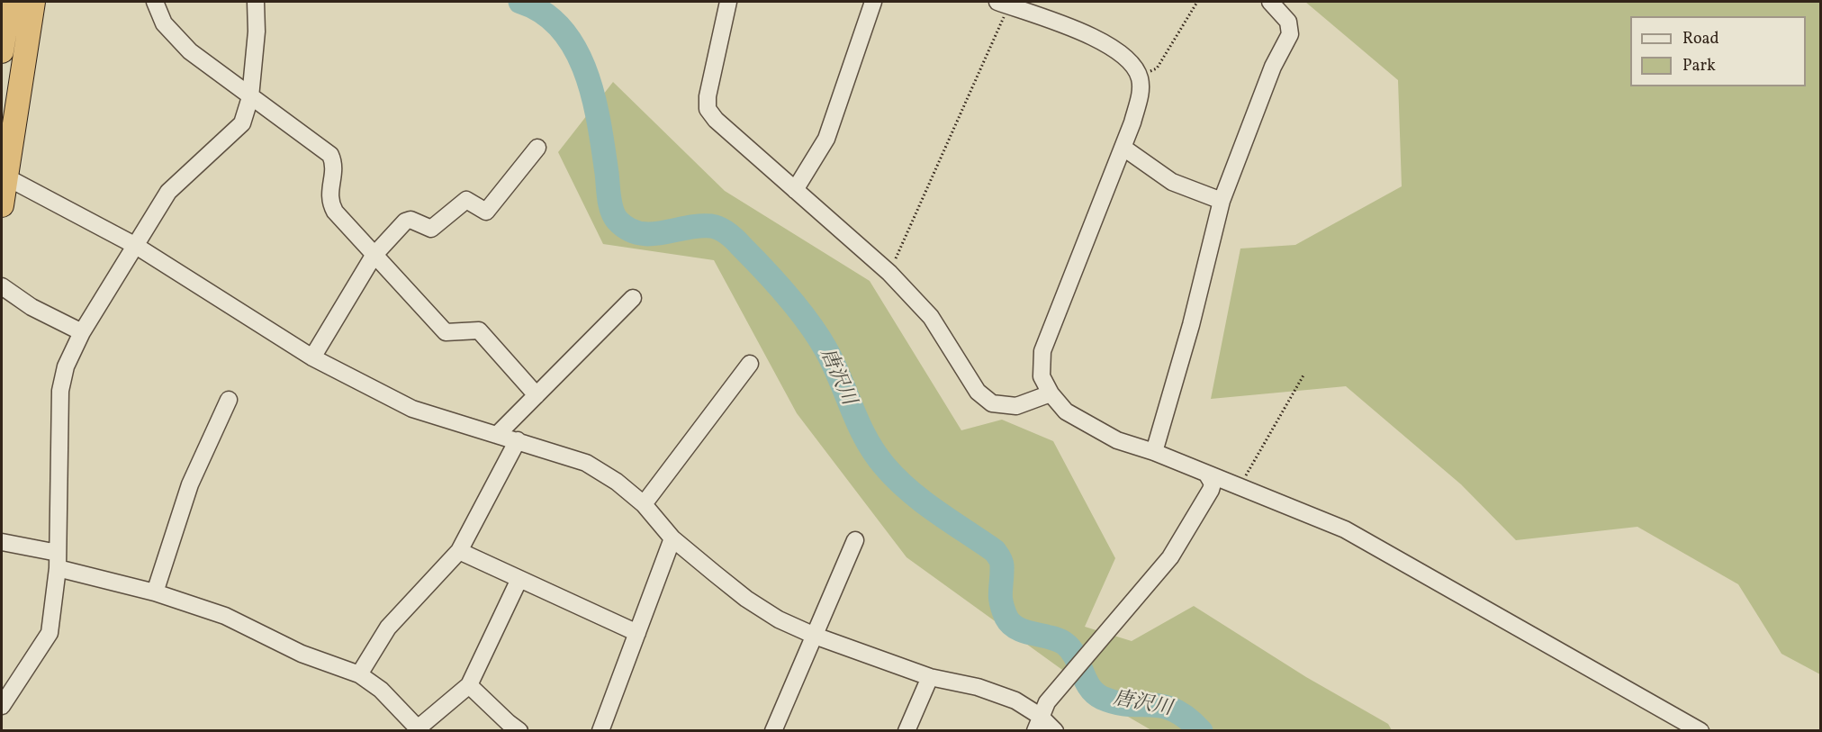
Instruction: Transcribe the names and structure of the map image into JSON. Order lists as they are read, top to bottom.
{
  "water": ["唐沢川"],
  "legend": ["Road", "Park"]
}
